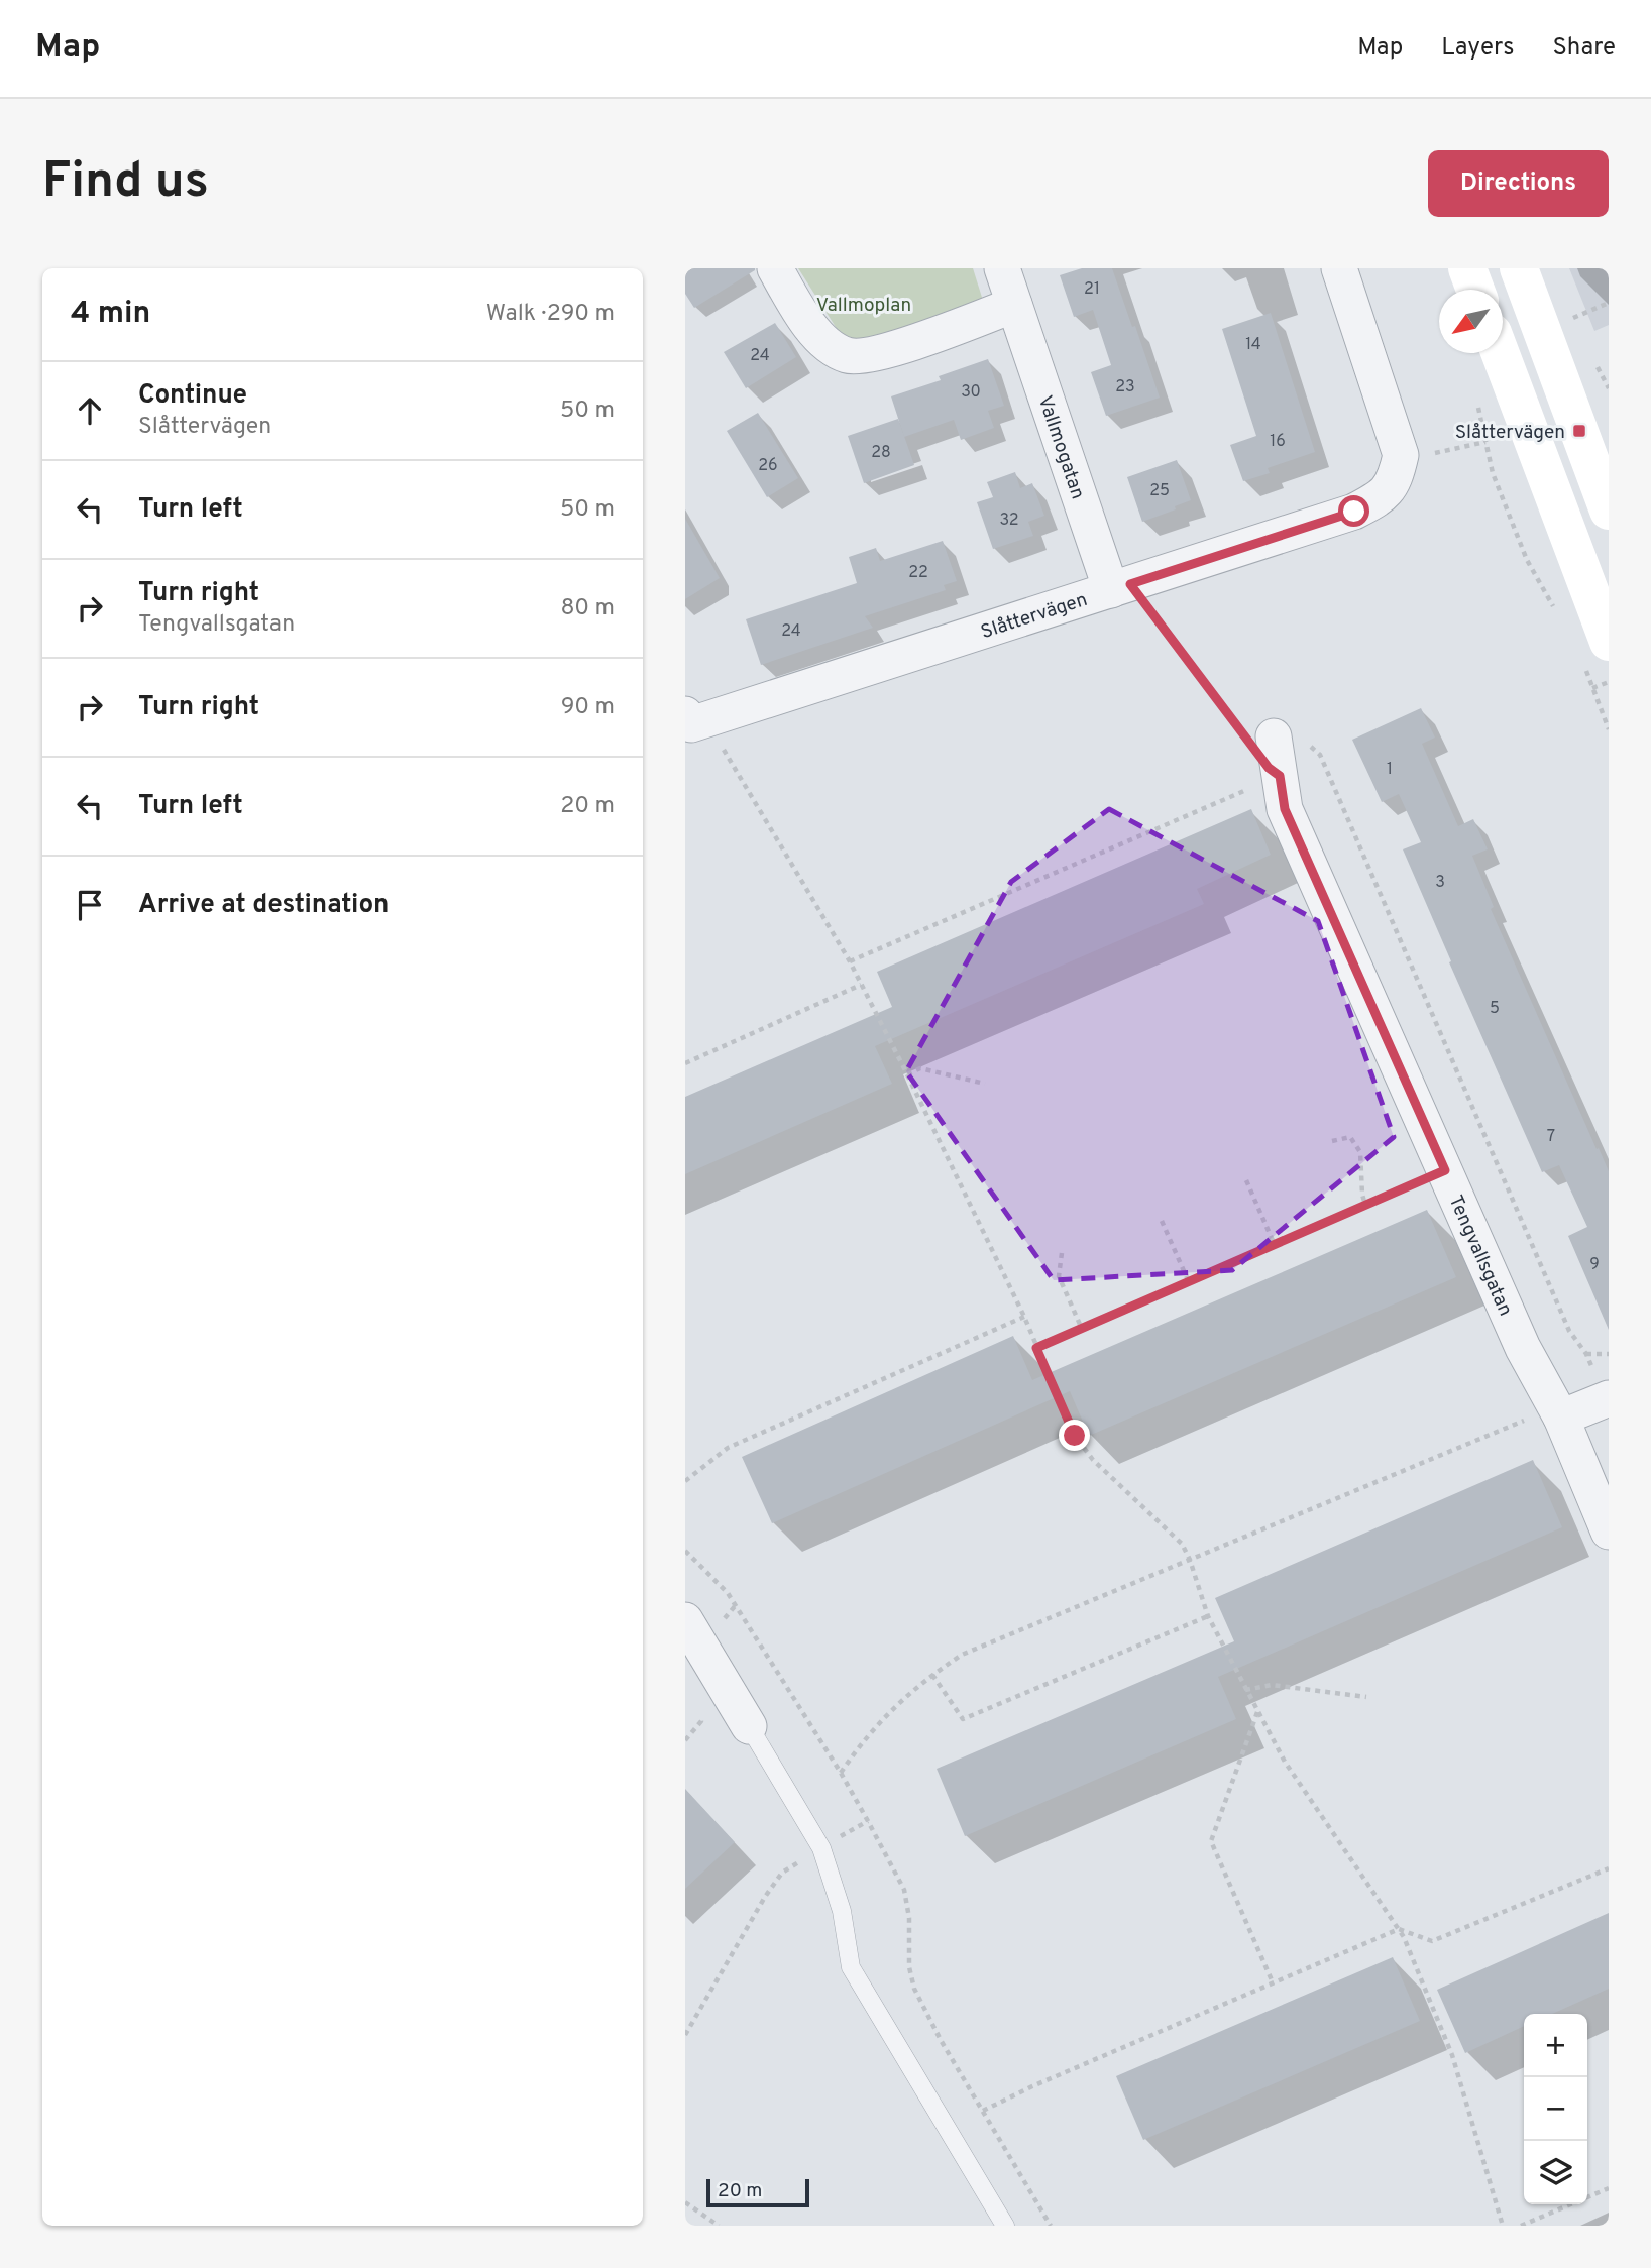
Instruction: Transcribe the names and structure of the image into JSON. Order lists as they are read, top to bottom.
{
  "streets": {
    "street": ["Vallmogatan", "Slåttervägen", "Tengvallsgatan"]
  },
  "crossings": [
    ["Vallmogatan", "Slåttervägen"]
  ],
  "parks": ["Vallmoplan"],
  "places": {
    "transit": ["Slåttervägen"]
  },
  "house_numbers": [
    "21",
    "14",
    "24",
    "23",
    "30",
    "16",
    "28",
    "26",
    "25",
    "32",
    "22",
    "24",
    "1",
    "3",
    "5",
    "7",
    "9"
  ],
  "scale_bar": "20 m",
  "north": "bottom left",
  "page": {
    "header": "Map",
    "nav": ["Map", "Layers", "Share"],
    "buttons": "Directions",
    "title": "Find us",
    "heading": ["4 min", "Walk · 290 m"],
    "list": [
      ["Continue", "Slåttervägen", "50 m"],
      ["Turn left", "50 m"],
      ["Turn right", "Tengvallsgatan", "80 m"],
      ["Turn right", "90 m"],
      ["Turn left", "20 m"],
      "Arrive at destination"
    ],
    "map_buttons": ["+", "−"],
    "scale": "20 m"
  }
}
